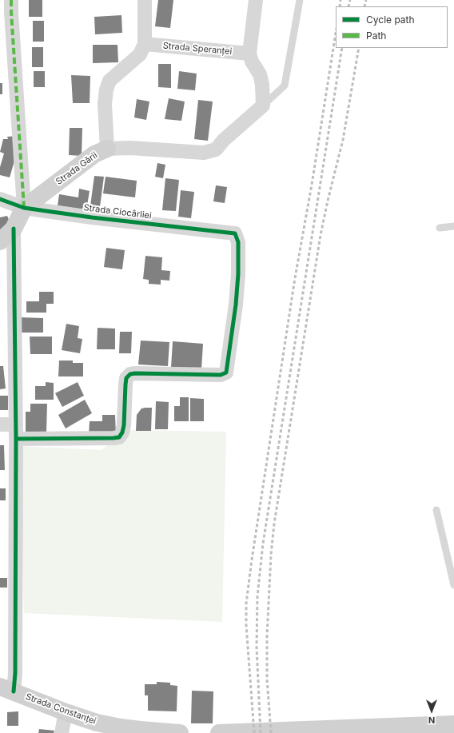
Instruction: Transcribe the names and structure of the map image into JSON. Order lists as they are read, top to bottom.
{
  "streets": {
    "street": [
      "Strada Speranței",
      "Strada Gării",
      "Strada Ciocârliei",
      "Strada Constanței"
    ]
  },
  "crossings": [
    ["Strada Gării", "Strada Ciocârliei"]
  ],
  "legend": ["Cycle path", "Path"],
  "north": "bottom"
}
